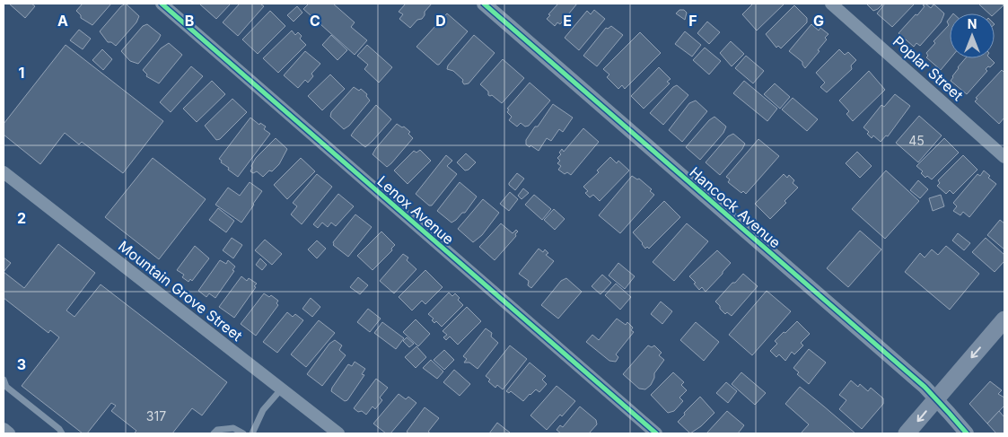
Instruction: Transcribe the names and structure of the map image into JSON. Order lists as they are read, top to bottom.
{
  "streets": {
    "street": [
      "Poplar Street",
      "Hancock Avenue",
      "Lenox Avenue",
      "Mountain Grove Street"
    ]
  },
  "house_numbers": ["45", "317"],
  "north": "top",
  "grid": {
    "columns": [
      "A",
      "B",
      "C",
      "D",
      "E",
      "F",
      "G"
    ],
    "rows": ["1", "2", "3"]
  }
}
